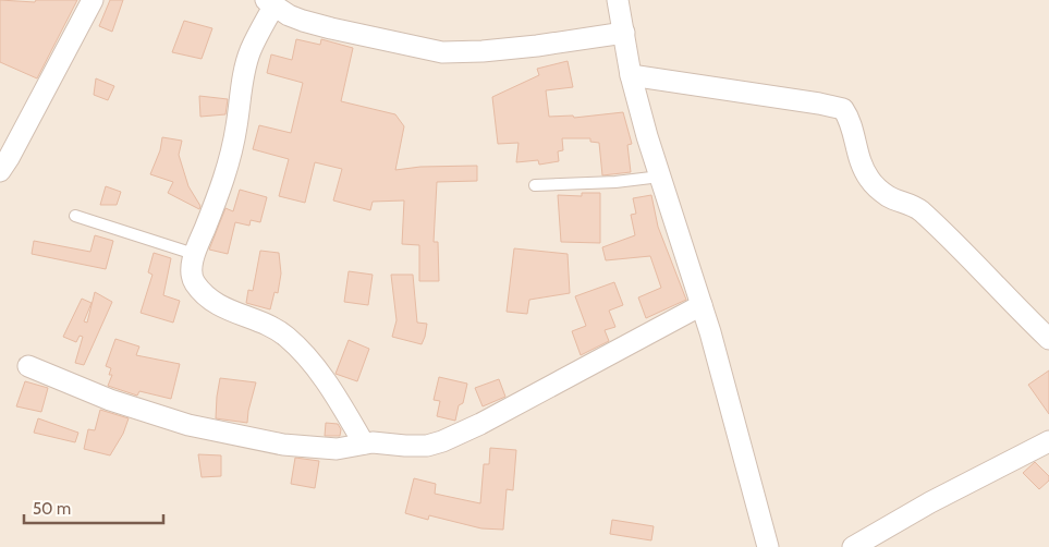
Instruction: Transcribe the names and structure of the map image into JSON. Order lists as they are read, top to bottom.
{
  "scale_bar": "50 m"
}
